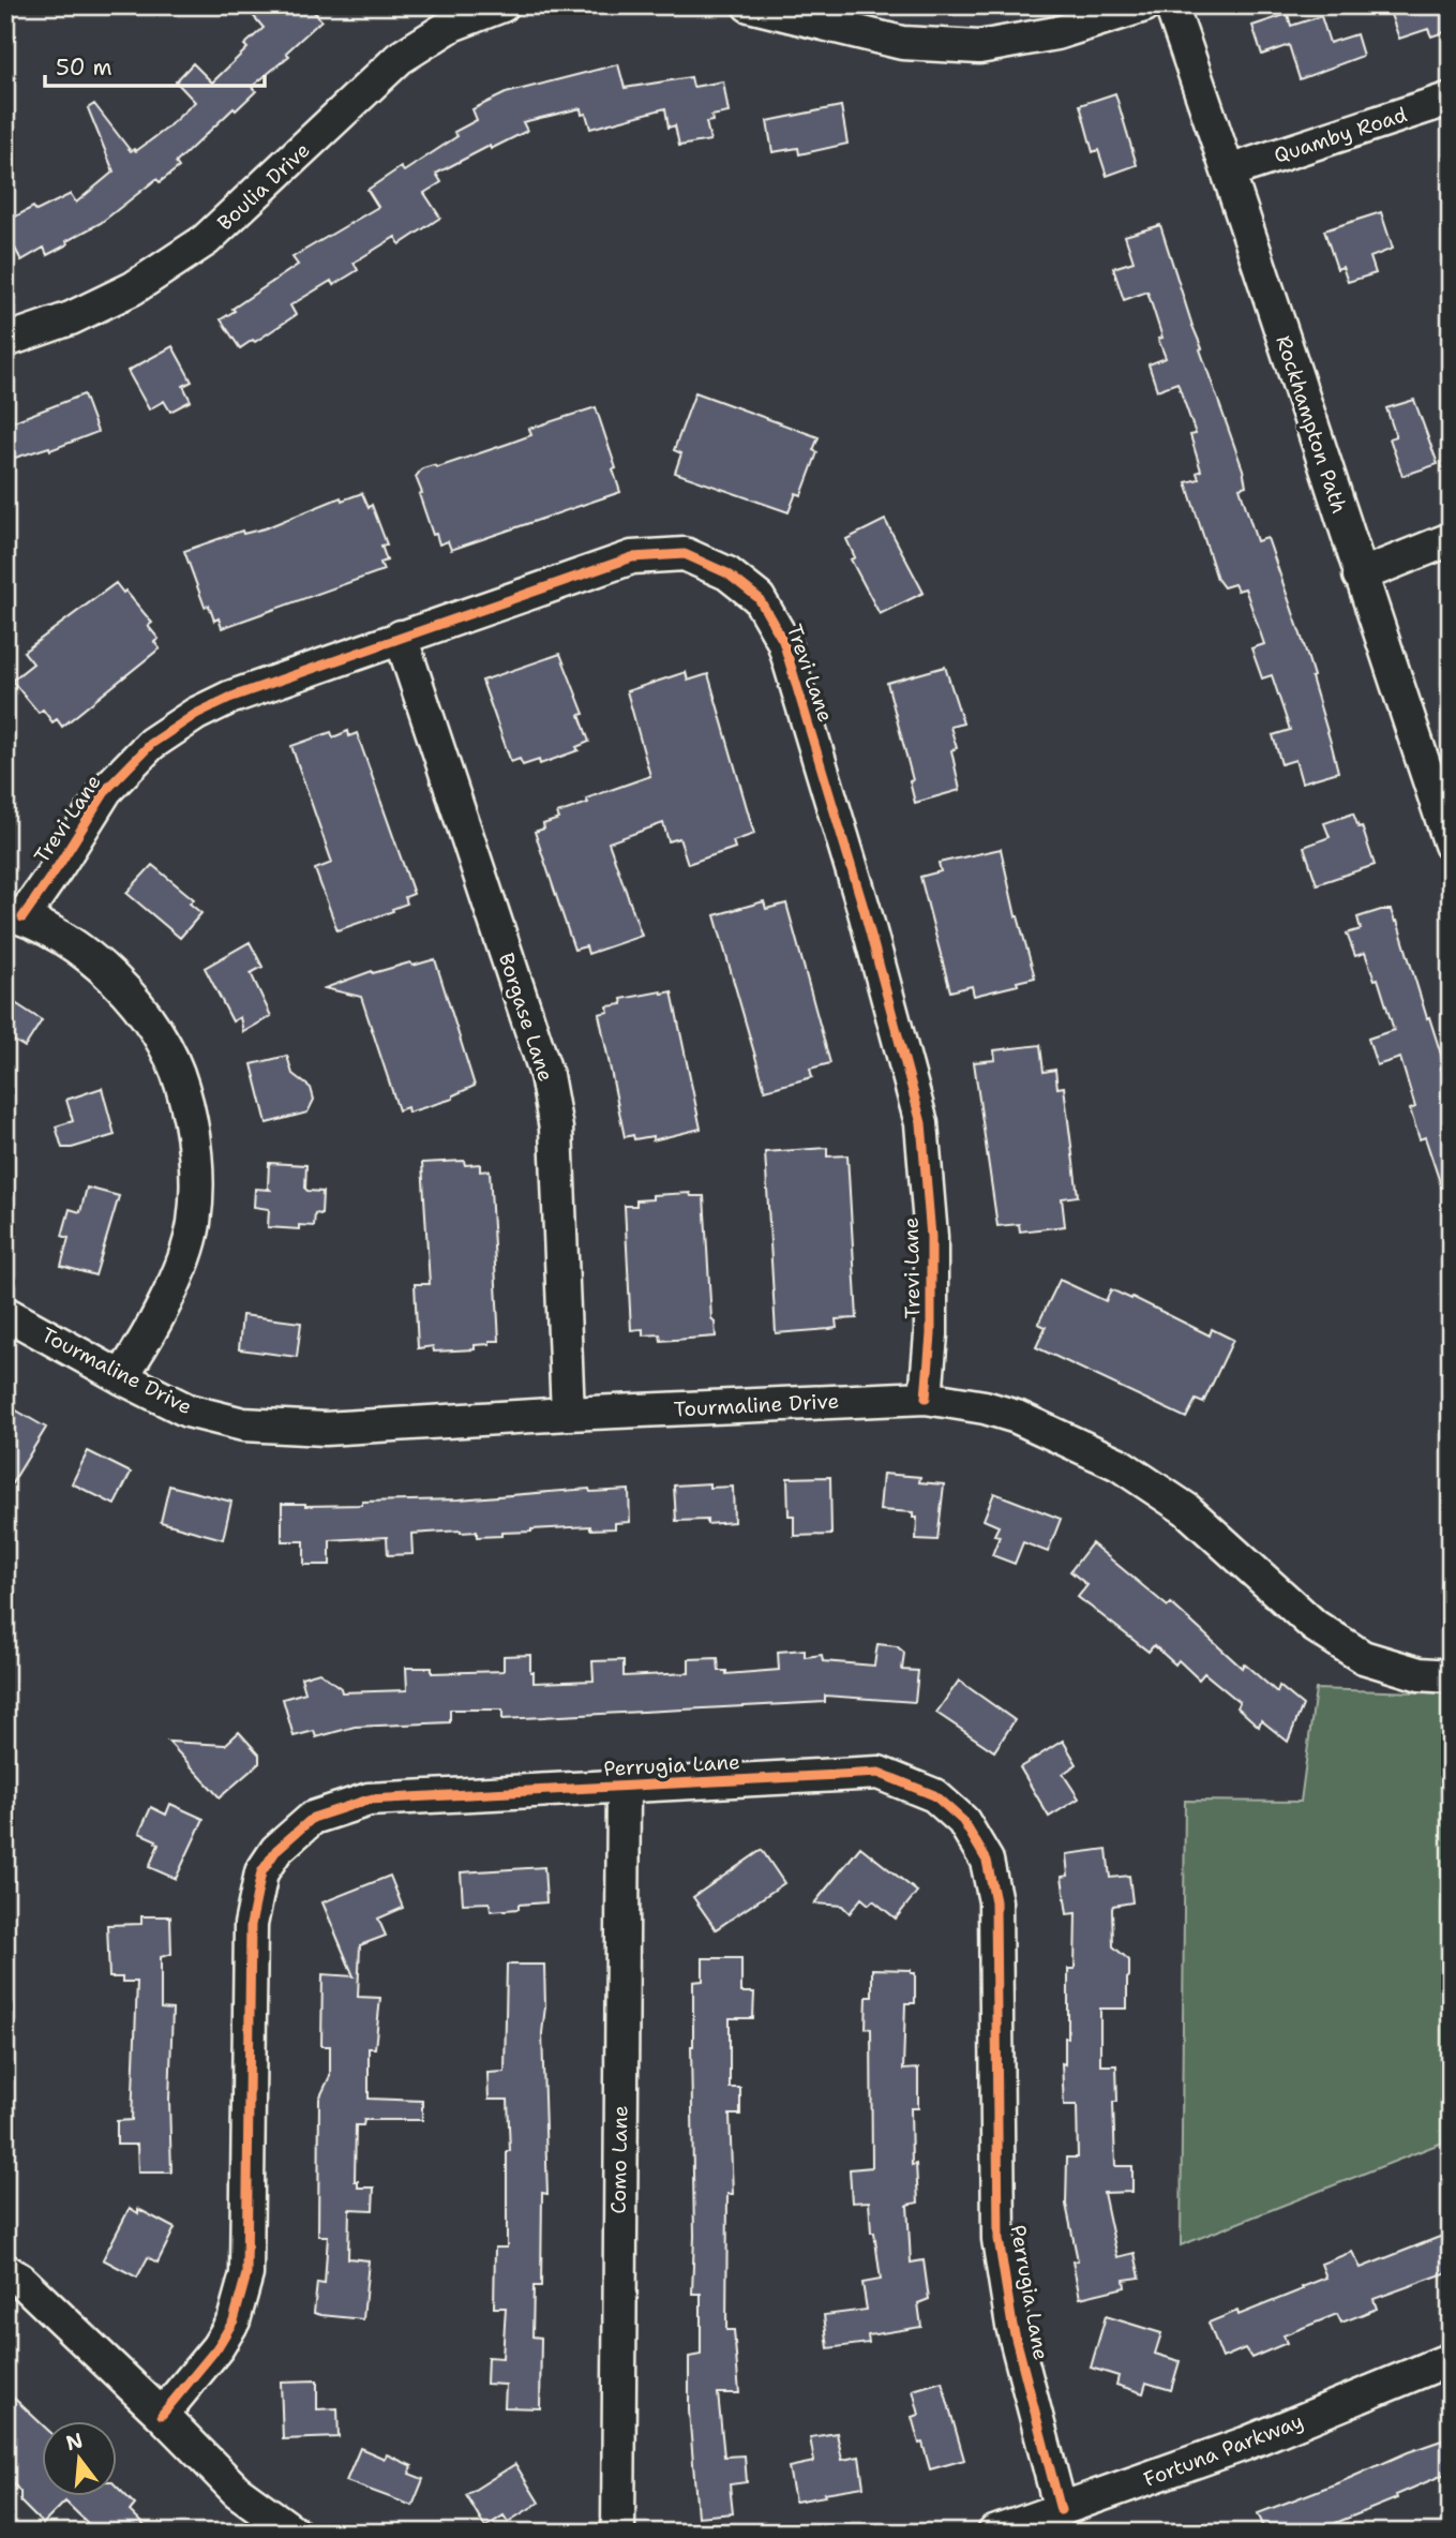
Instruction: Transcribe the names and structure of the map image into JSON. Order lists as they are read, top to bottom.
{
  "streets": {
    "street": [
      "Quamby Road",
      "Boulia Drive",
      "Rockhampton Path",
      "Trevi Lane",
      "Borgase Lane",
      "Tourmaline Drive",
      "Perrugia Lane",
      "Como Lane",
      "Fortuna Parkway"
    ]
  },
  "crossings": [
    ["Quamby Road", "Rockhampton Path"],
    ["Trevi Lane", "Borgase Lane"],
    ["Trevi Lane", "Tourmaline Drive"],
    ["Borgase Lane", "Tourmaline Drive"],
    ["Perrugia Lane", "Como Lane"],
    ["Perrugia Lane", "Fortuna Parkway"]
  ],
  "scale_bar": "50 m",
  "north": "top"
}
